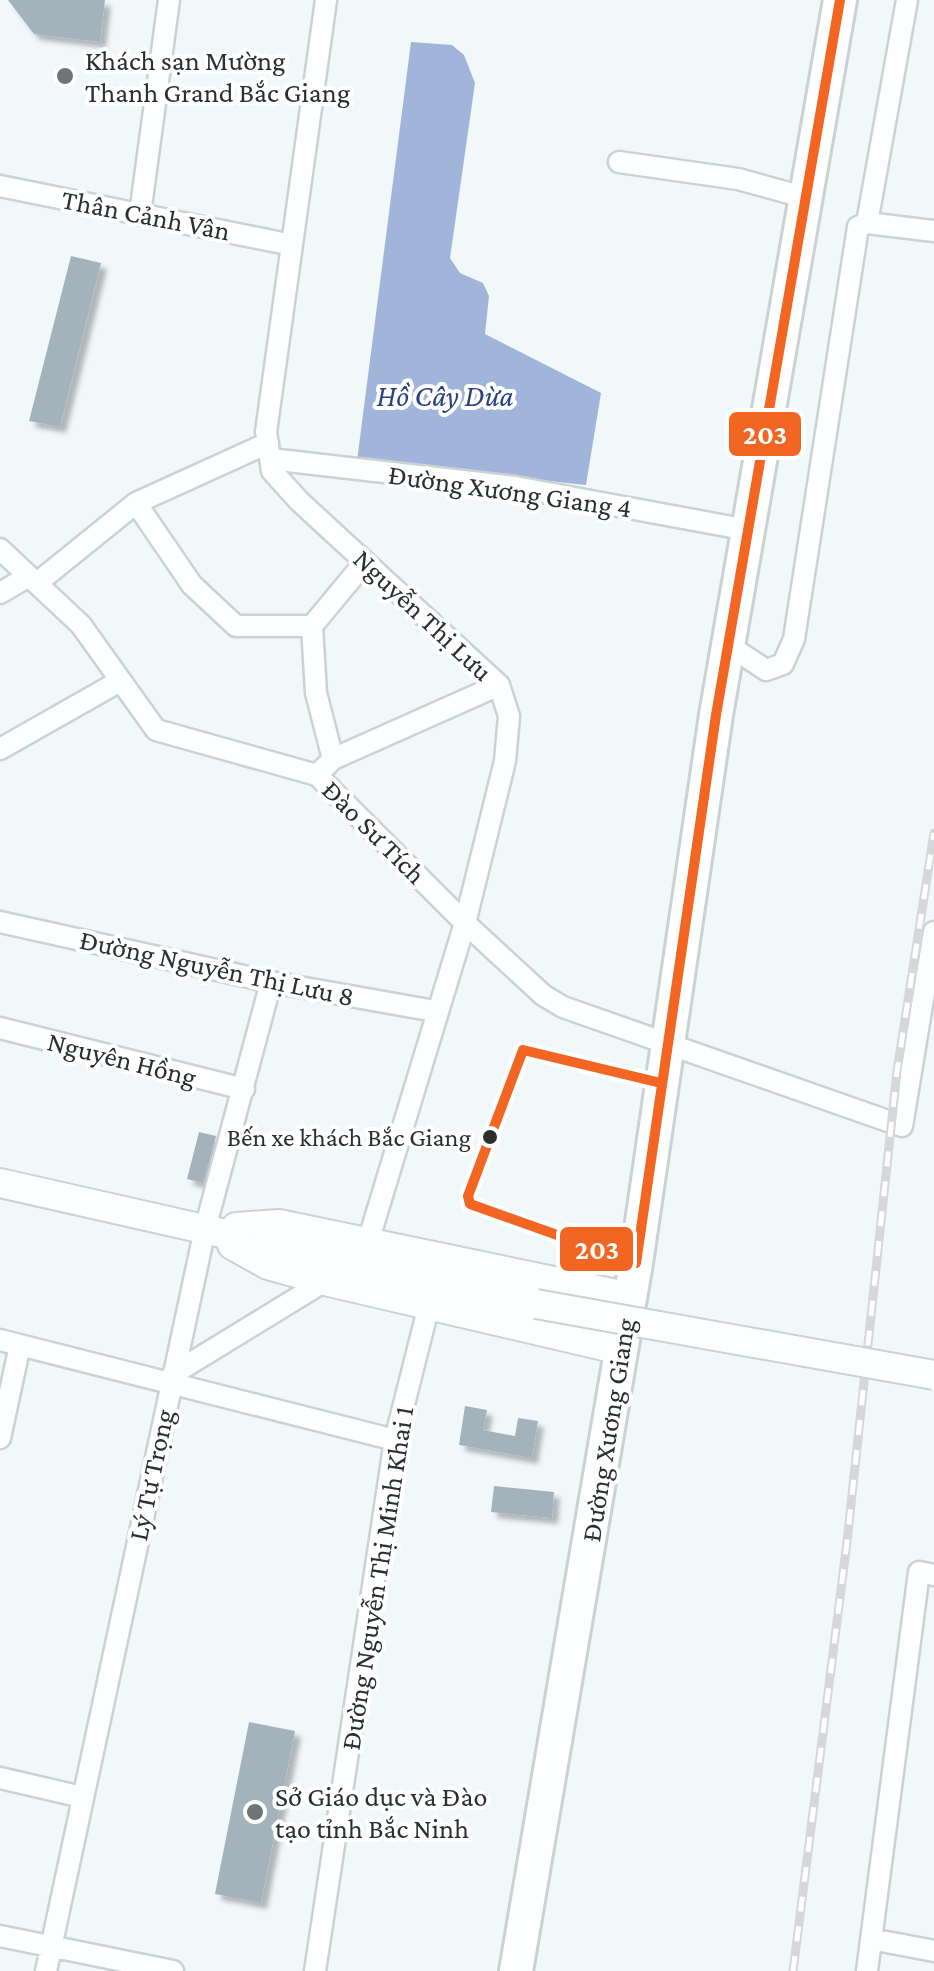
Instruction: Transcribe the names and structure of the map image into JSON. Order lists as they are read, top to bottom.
{
  "streets": {
    "main road": ["Đường Xương Giang"],
    "street": [
      "Thân Cảnh Vân",
      "Đường Xương Giang 4",
      "Nguyễn Thị Lưu",
      "Đào Sư Tích",
      "Đường Nguyễn Thị Lưu 8",
      "Nguyên Hồng",
      "Lý Tự Trọng",
      "Đường Nguyễn Thị Minh Khai 1"
    ]
  },
  "crossings": [
    ["Đường Xương Giang 4", "Nguyễn Thị Lưu"],
    ["Đường Xương Giang 4", "Đường Xương Giang"],
    ["Nguyễn Thị Lưu", "Đào Sư Tích"],
    ["Nguyễn Thị Lưu", "Đường Nguyễn Thị Lưu 8"],
    ["Đào Sư Tích", "Đường Xương Giang"],
    ["Đường Nguyễn Thị Lưu 8", "Lý Tự Trọng"],
    ["Nguyên Hồng", "Lý Tự Trọng"]
  ],
  "water": ["Hồ Cây Dừa"],
  "places": ["Khách sạn Mường Thanh Grand Bắc Giang", "Bến xe khách Bắc Giang", "Sở Giáo dục và Đào tạo tỉnh Bắc Ninh"],
  "lines": ["transit line 203"]
}
